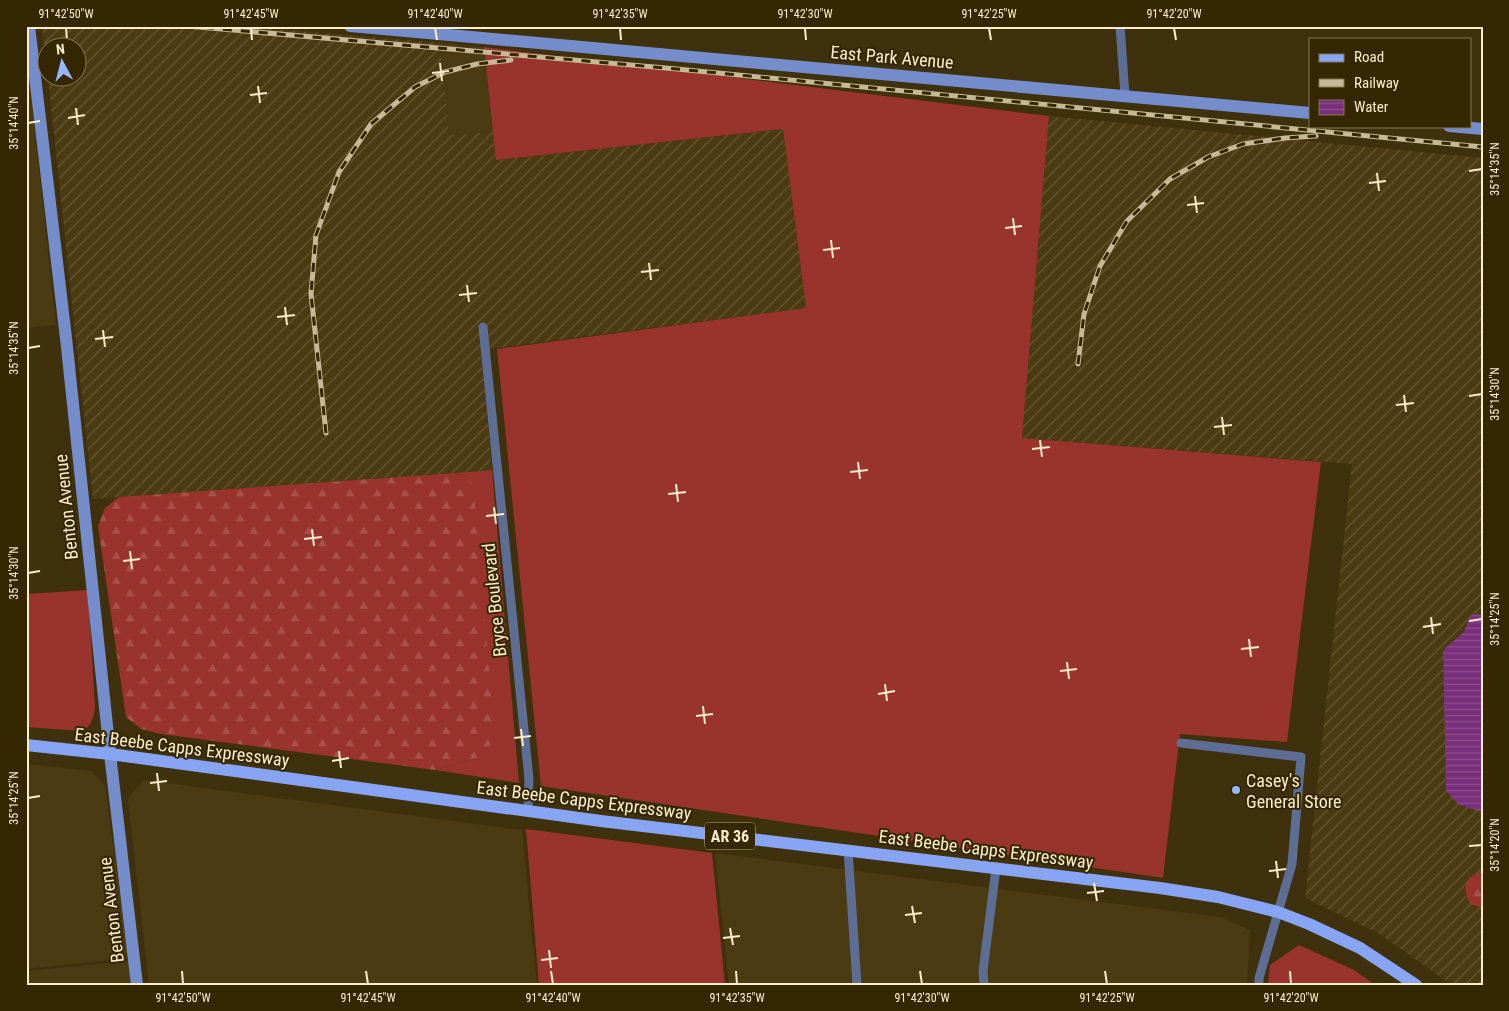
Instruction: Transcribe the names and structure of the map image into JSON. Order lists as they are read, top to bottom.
{
  "streets": {
    "main road": ["East Beebe Capps Expressway", "AR 36"],
    "street": ["East Park Avenue", "Benton Avenue", "Bryce Boulevard"]
  },
  "crossings": [
    ["Benton Avenue", "East Beebe Capps Expressway"],
    ["Bryce Boulevard", "East Beebe Capps Expressway"]
  ],
  "places": ["Casey's General Store"],
  "legend": ["Road", "Railway", "Water"],
  "north": "top",
  "coordinates": [
    "91°42'50\"W",
    "91°42'45\"W",
    "91°42'40\"W",
    "91°42'35\"W",
    "91°42'30\"W",
    "91°42'25\"W",
    "91°42'20\"W",
    "35°14'40\"N",
    "35°14'35\"N",
    "35°14'30\"N",
    "35°14'25\"N",
    "35°14'20\"N"
  ]
}
